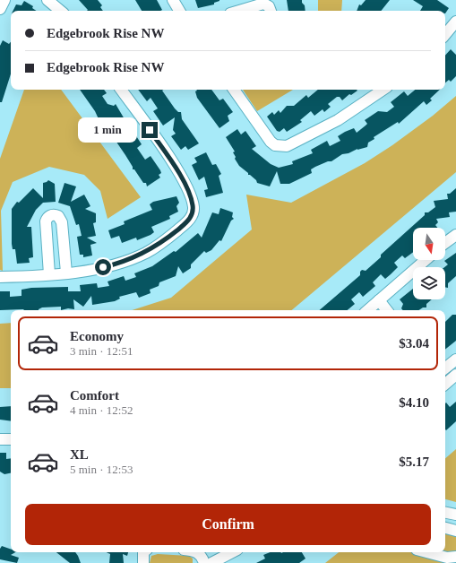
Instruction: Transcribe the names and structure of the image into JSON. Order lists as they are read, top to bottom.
{
  "north": "bottom",
  "page": {
    "banner": ["Edgebrook Rise NW", "Edgebrook Rise NW"],
    "bubble": "1 min",
    "list": [
      {
        "name": "Economy",
        "note": "3 min · 12:51",
        "value": "$3.04"
      },
      {
        "name": "Comfort",
        "note": "4 min · 12:52",
        "value": "$4.10"
      },
      {
        "name": "XL",
        "note": "5 min · 12:53",
        "value": "$5.17"
      }
    ],
    "buttons": "Confirm"
  }
}
